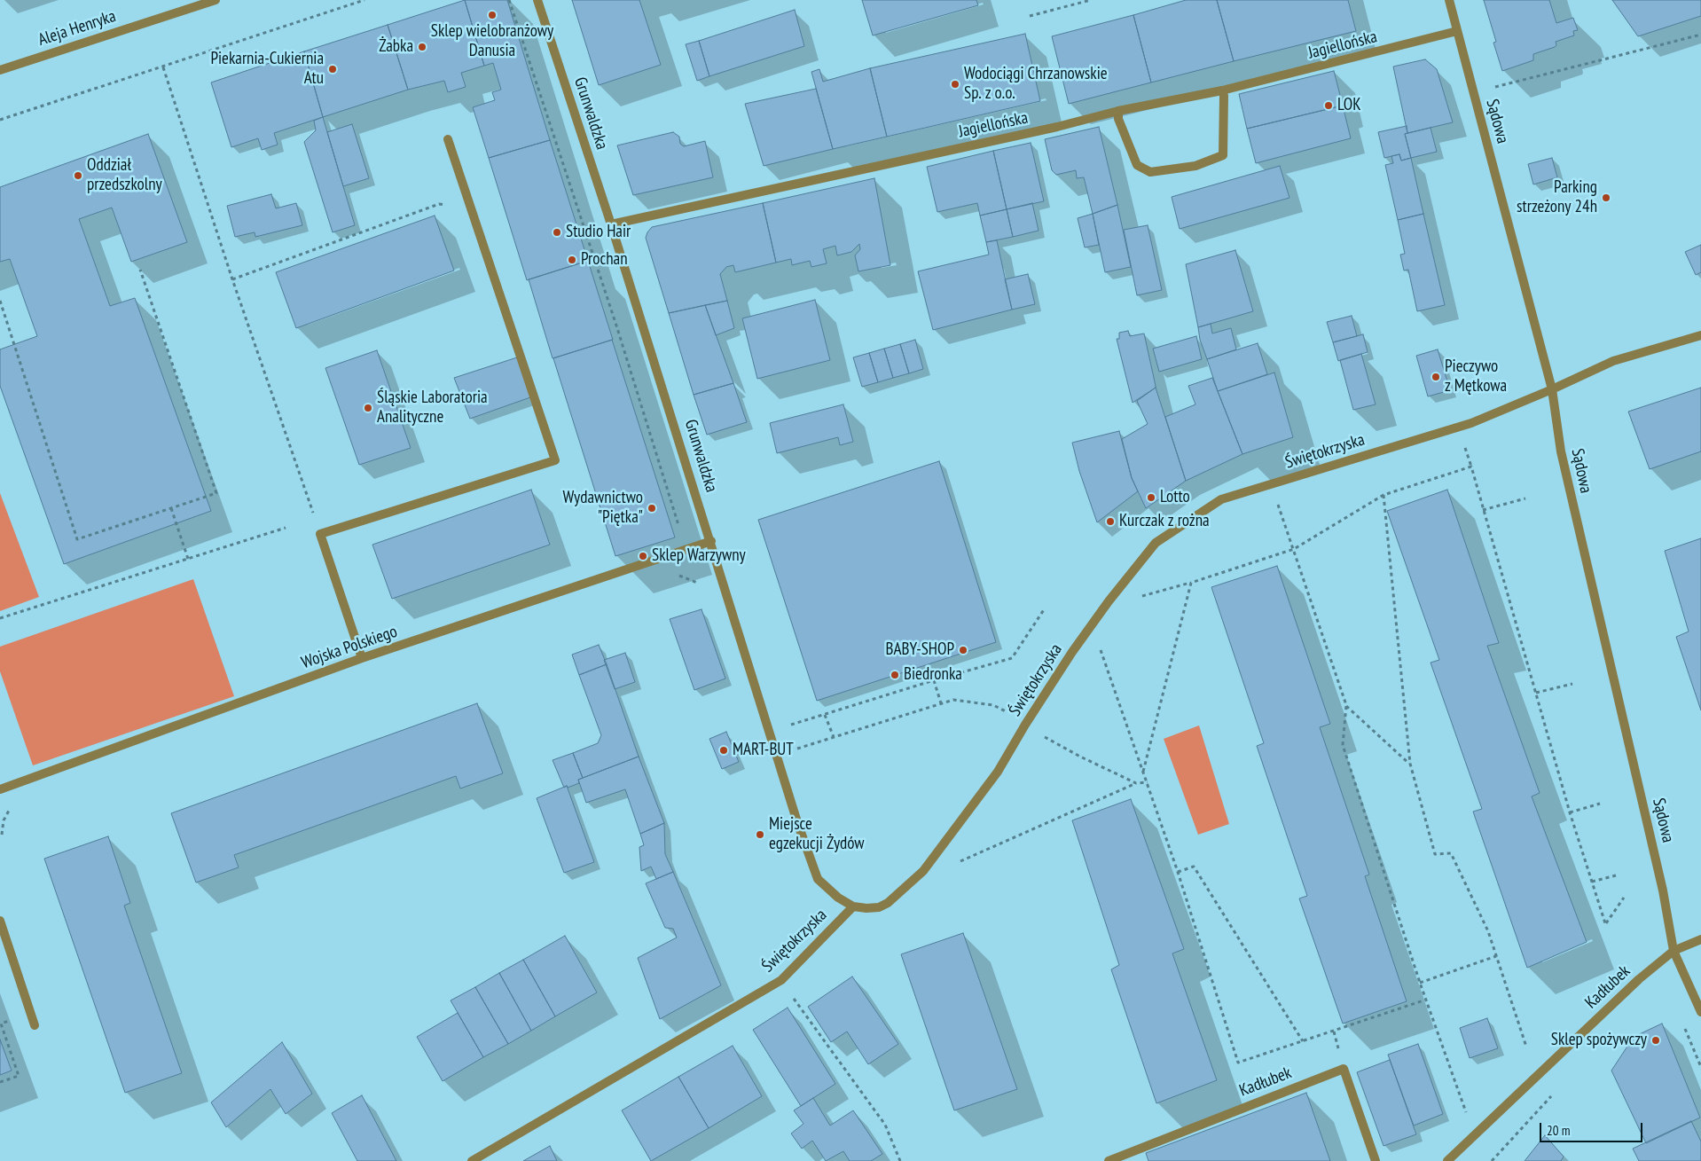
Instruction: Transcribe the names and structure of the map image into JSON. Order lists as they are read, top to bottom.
{
  "streets": {
    "street": [
      "Aleja Henryka",
      "Jagiellońska",
      "Grunwaldzka",
      "Sądowa",
      "Świętokrzyska",
      "Wojska Polskiego",
      "Kadłubek"
    ]
  },
  "crossings": [
    ["Jagiellońska", "Grunwaldzka"],
    ["Jagiellońska", "Sądowa"],
    ["Grunwaldzka", "Świętokrzyska"],
    ["Grunwaldzka", "Wojska Polskiego"],
    ["Sądowa", "Świętokrzyska"],
    ["Sądowa", "Kadłubek"]
  ],
  "places": [
    "Sklep wielobranżowy Danusia",
    "Żabka",
    "Piekarnia-Cukiernia Atu",
    "Wodociągi Chrzanowskie Sp. z o.o.",
    "LOK",
    "Oddział przedszkolny",
    "Parking strzeżony 24h",
    "Studio Hair",
    "Prochan",
    "Pieczywo z Mętkowa",
    "Śląskie Laboratoria Analityczne",
    "Lotto",
    "Wydawnictwo \"Piętka\"",
    "Kurczak z rożna",
    "Sklep Warzywny",
    "BABY-SHOP",
    "Biedronka",
    "MART-BUT",
    "Miejsce egzekucji Żydów",
    "Sklep spożywczy"
  ],
  "scale_bar": "20 m"
}
